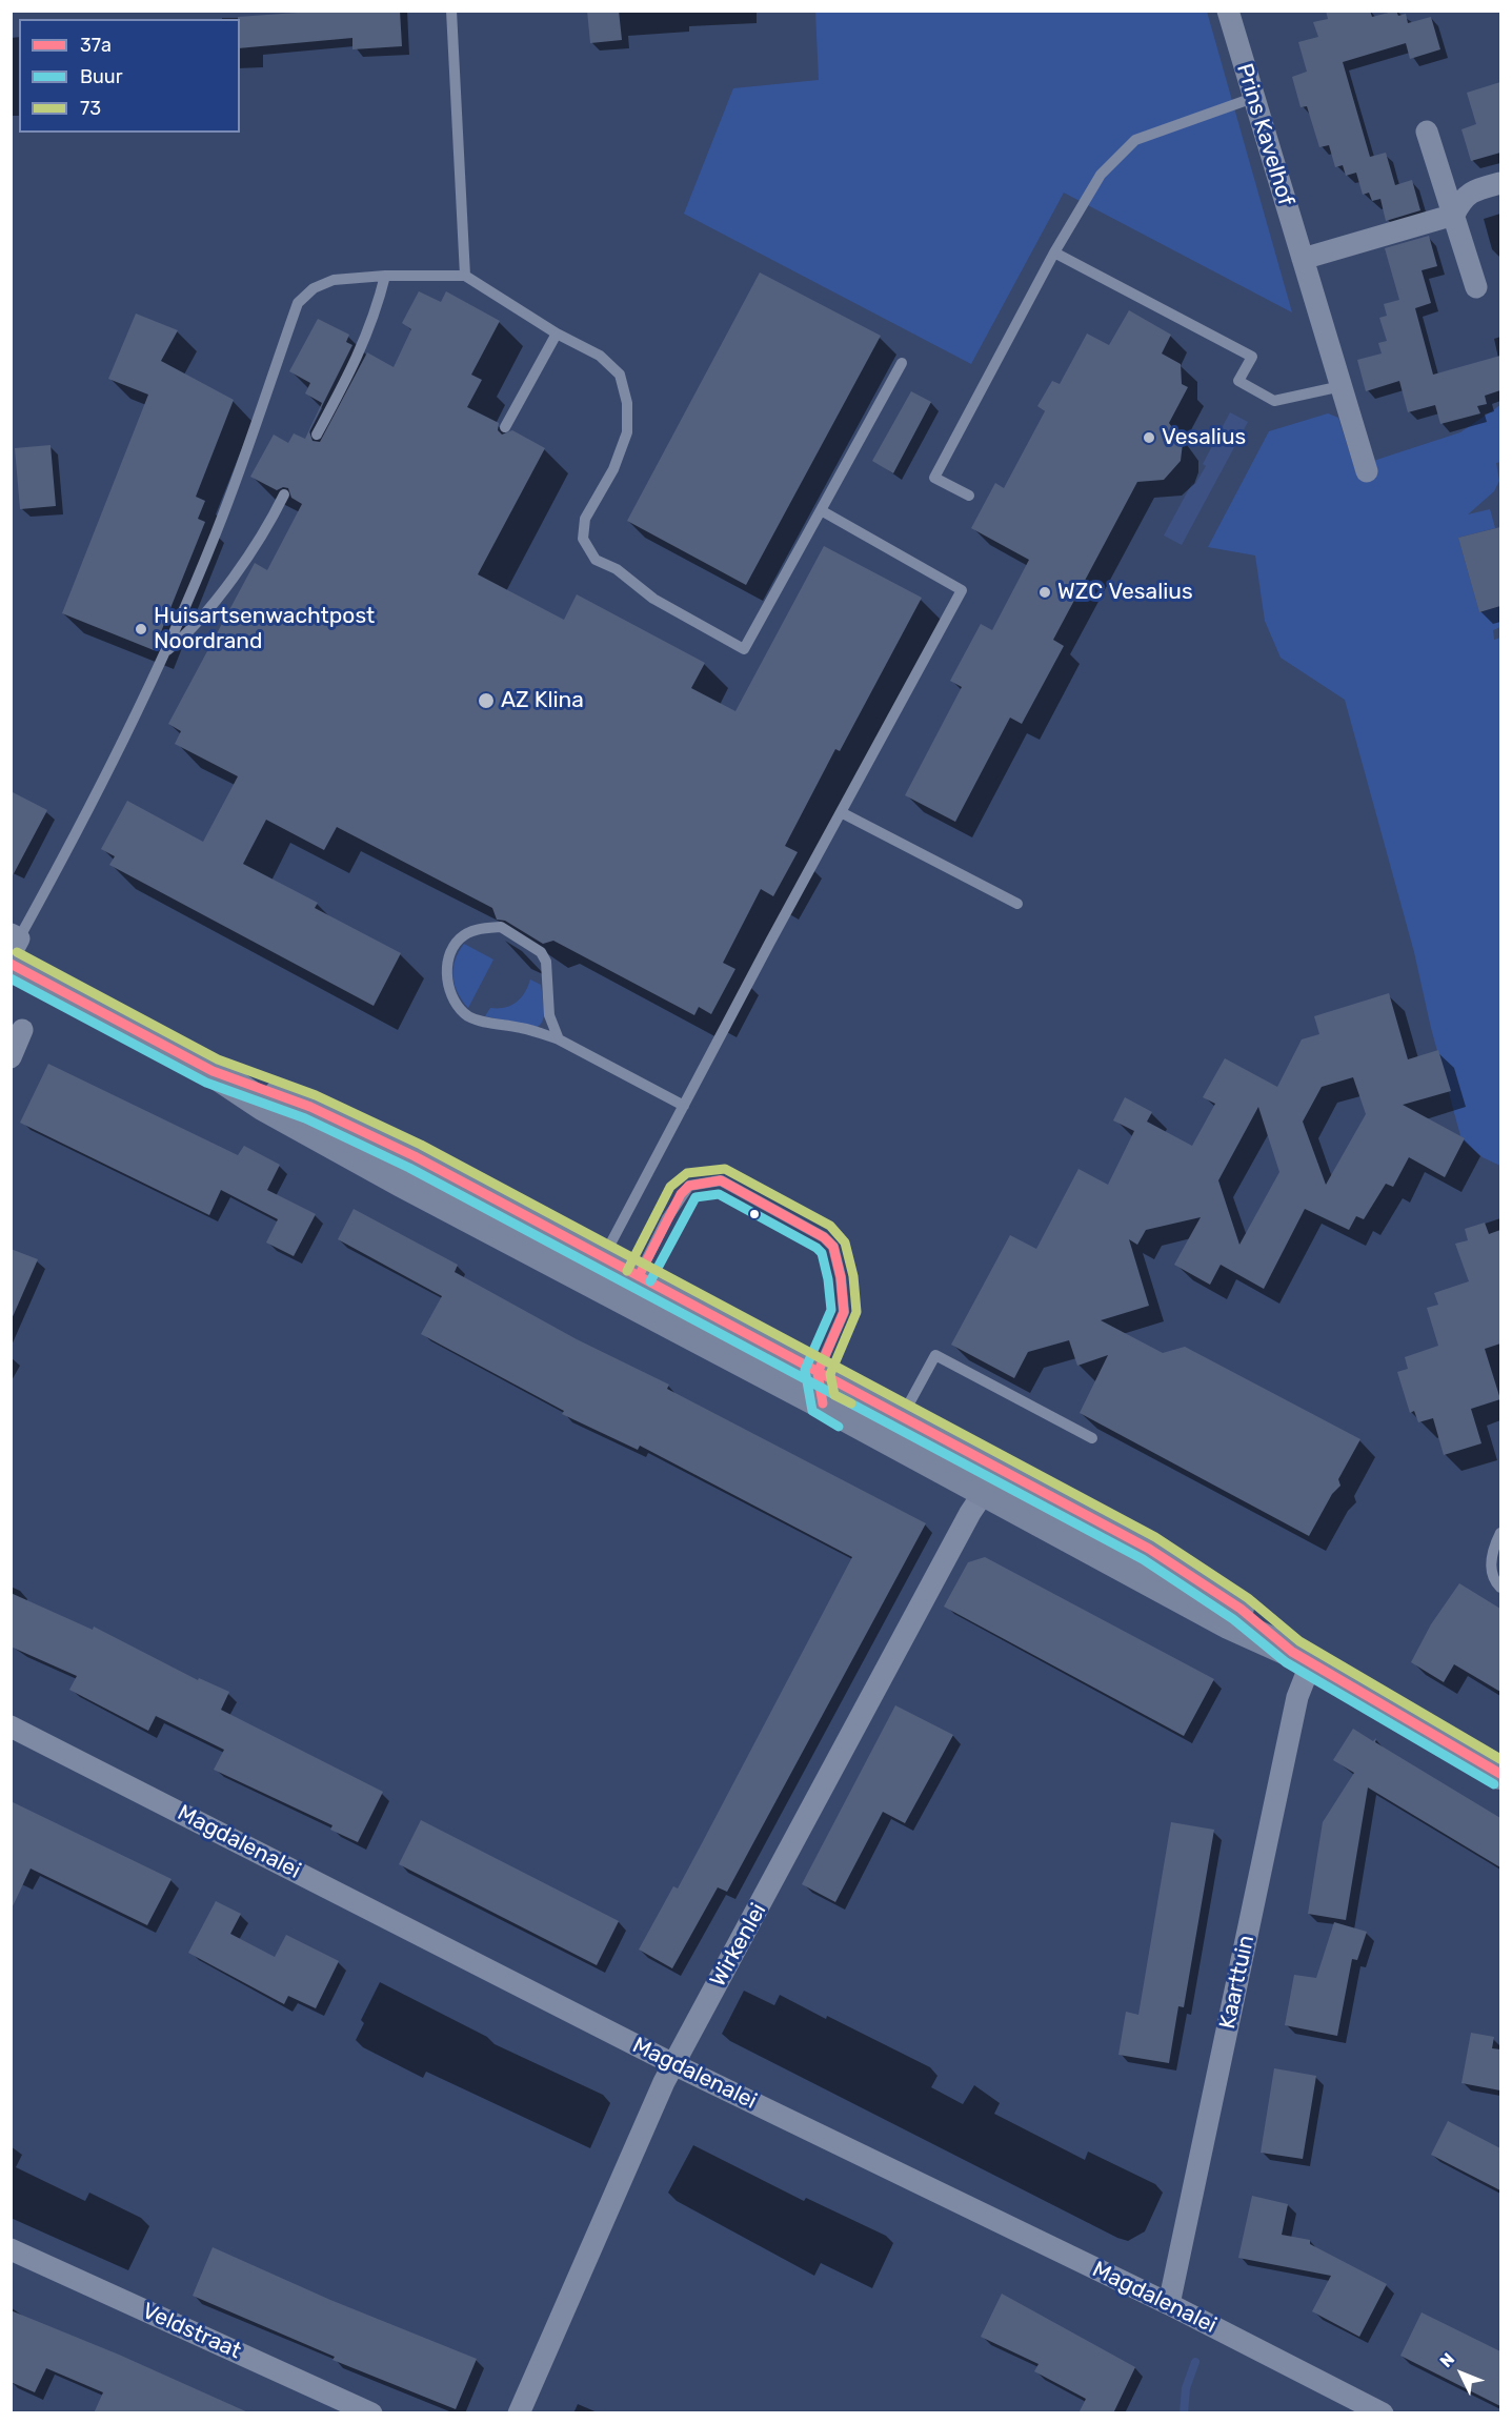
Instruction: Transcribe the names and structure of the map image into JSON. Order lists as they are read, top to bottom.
{
  "streets": {
    "street": [
      "Prins Kavelhof",
      "Magdalenalei",
      "Wirkenlei",
      "Kaarttuin",
      "Veldstraat"
    ]
  },
  "crossings": [
    ["Magdalenalei", "Wirkenlei"],
    ["Magdalenalei", "Kaarttuin"]
  ],
  "places": [
    "Vesalius",
    "WZC Vesalius",
    "Huisartsenwachtpost Noordrand",
    "AZ Klina"
  ],
  "lines": ["transit line 73", "transit line 37a", "transit line Buur"],
  "legend": ["37a", "Buur", "73"],
  "north": "top left"
}
